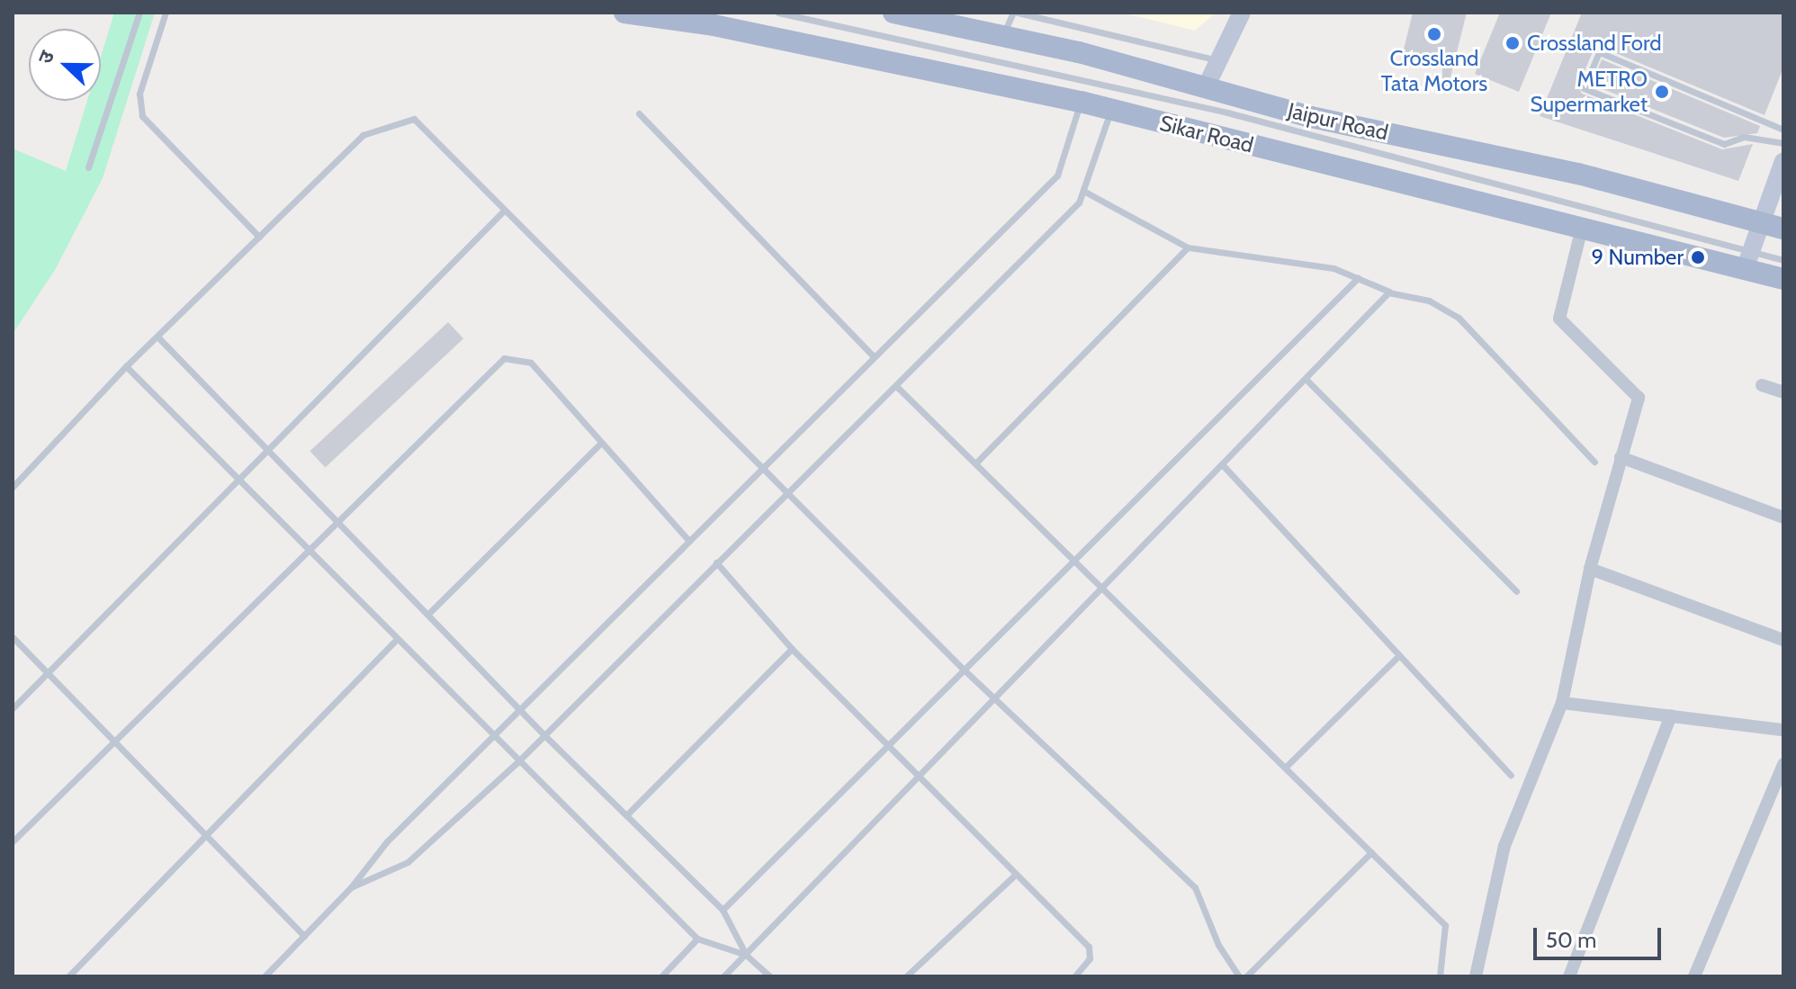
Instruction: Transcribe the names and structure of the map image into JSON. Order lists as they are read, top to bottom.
{
  "streets": {
    "main road": ["Jaipur Road", "Sikar Road"]
  },
  "places": [
    "Crossland Tata Motors",
    "Crossland Ford",
    "METRO Supermarket",
    "9 Number"
  ],
  "scale_bar": "50 m",
  "north": "left"
}
